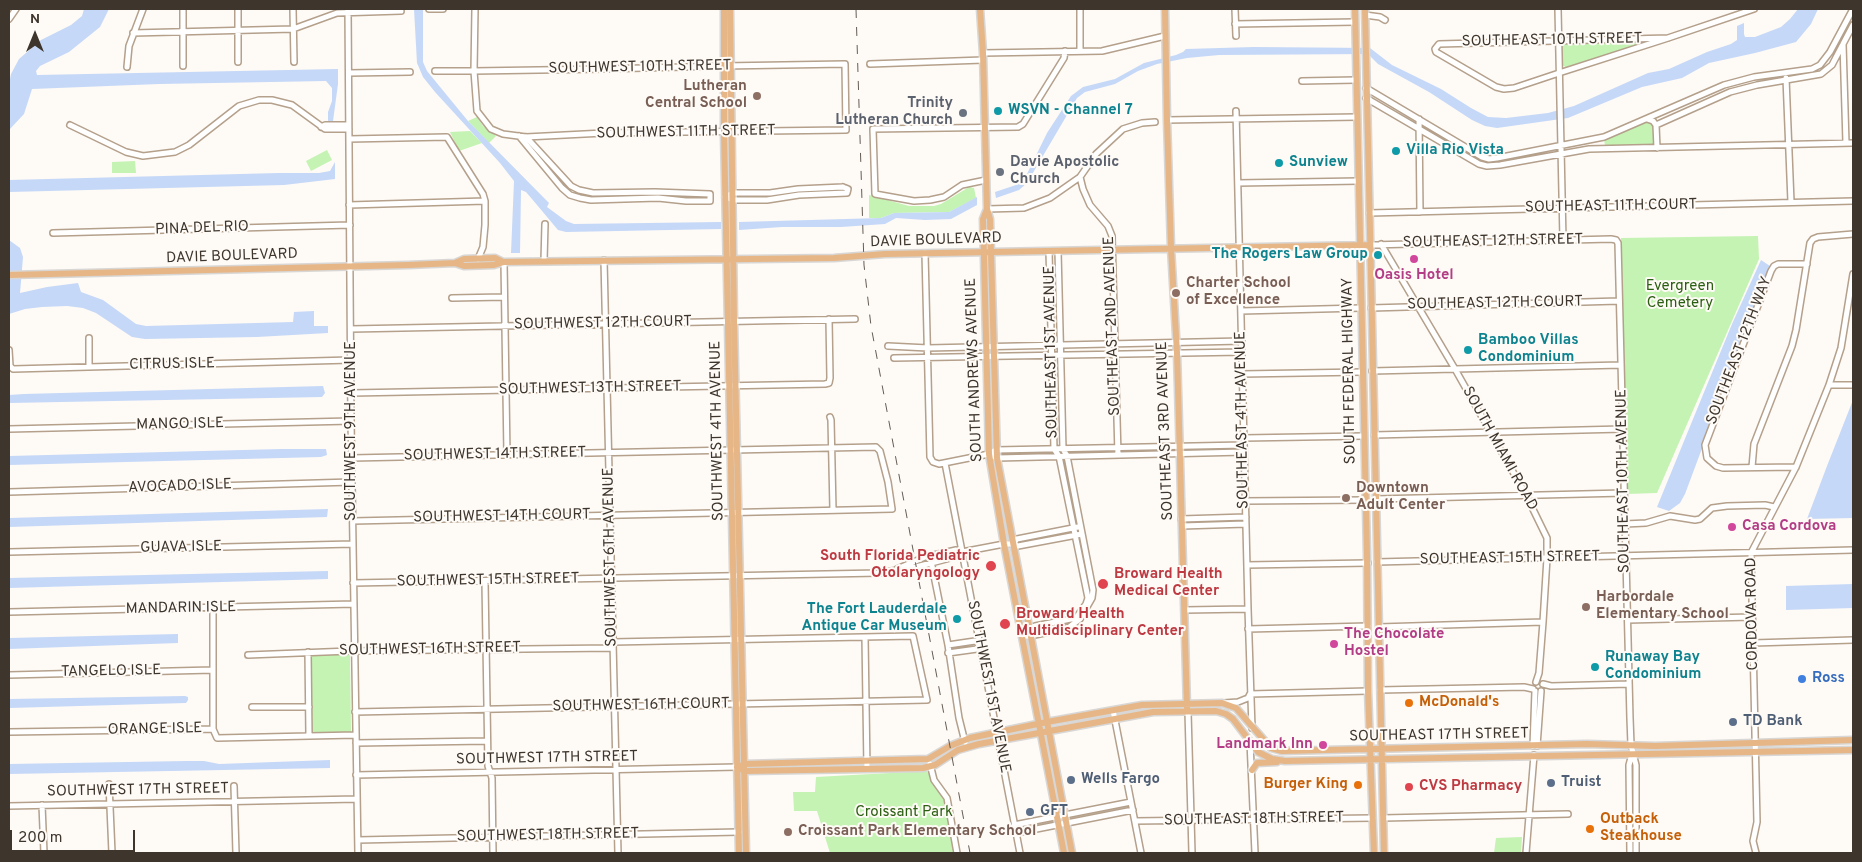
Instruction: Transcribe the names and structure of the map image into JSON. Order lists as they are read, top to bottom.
{
  "streets": {
    "main road": [
      "DAVIE BOULEVARD",
      "SOUTH ANDREWS AVENUE",
      "SOUTH FEDERAL HIGHWAY",
      "SOUTHWEST 4TH AVENUE",
      "SOUTHEAST 3RD AVENUE",
      "SOUTHEAST 17TH STREET",
      "SOUTHWEST 17TH STREET"
    ],
    "street": [
      "SOUTHEAST 10TH STREET",
      "SOUTHWEST 10TH STREET",
      "SOUTHWEST 11TH STREET",
      "SOUTHEAST 11TH COURT",
      "PINA DEL RIO",
      "SOUTHEAST 12TH STREET",
      "SOUTHEAST 12TH COURT",
      "SOUTHWEST 12TH COURT",
      "SOUTHEAST 2ND AVENUE",
      "SOUTHEAST 12TH WAY",
      "SOUTHEAST 1ST AVENUE",
      "CITRUS ISLE",
      "SOUTHWEST 13TH STREET",
      "SOUTHEAST 4TH AVENUE",
      "MANGO ISLE",
      "SOUTHWEST 9TH AVENUE",
      "SOUTH MIAMI ROAD",
      "SOUTHWEST 14TH STREET",
      "SOUTHEAST 10TH AVENUE",
      "AVOCADO ISLE",
      "SOUTHWEST 14TH COURT",
      "GUAVA ISLE",
      "SOUTHWEST 6TH AVENUE",
      "SOUTHEAST 15TH STREET",
      "SOUTHWEST 15TH STREET",
      "MANDARIN ISLE",
      "CORDOVA ROAD",
      "SOUTHWEST 16TH STREET",
      "TANGELO ISLE",
      "SOUTHWEST 1ST AVENUE",
      "SOUTHWEST 16TH COURT",
      "ORANGE ISLE",
      "SOUTHEAST 18TH STREET",
      "SOUTHWEST 18TH STREET"
    ]
  },
  "crossings": [
    ["SOUTHWEST 10TH STREET", "SOUTHWEST 11TH STREET"],
    ["SOUTHWEST 10TH STREET", "SOUTHWEST 4TH AVENUE"],
    ["SOUTHWEST 11TH STREET", "SOUTHWEST 4TH AVENUE"],
    ["SOUTHEAST 11TH COURT", "SOUTH FEDERAL HIGHWAY"],
    ["PINA DEL RIO", "SOUTHWEST 9TH AVENUE"],
    ["DAVIE BOULEVARD", "SOUTHEAST 12TH STREET"],
    ["DAVIE BOULEVARD", "SOUTHEAST 2ND AVENUE"],
    ["DAVIE BOULEVARD", "SOUTHEAST 1ST AVENUE"],
    ["DAVIE BOULEVARD", "SOUTH ANDREWS AVENUE"],
    ["DAVIE BOULEVARD", "SOUTH FEDERAL HIGHWAY"],
    ["DAVIE BOULEVARD", "SOUTHEAST 4TH AVENUE"],
    ["DAVIE BOULEVARD", "SOUTHWEST 9TH AVENUE"],
    ["DAVIE BOULEVARD", "SOUTHWEST 4TH AVENUE"],
    ["DAVIE BOULEVARD", "SOUTHEAST 3RD AVENUE"],
    ["DAVIE BOULEVARD", "SOUTHWEST 6TH AVENUE"],
    ["SOUTHEAST 12TH STREET", "SOUTH FEDERAL HIGHWAY"],
    ["SOUTHEAST 12TH STREET", "SOUTH MIAMI ROAD"],
    ["SOUTHEAST 12TH STREET", "SOUTHEAST 10TH AVENUE"],
    ["SOUTHEAST 12TH COURT", "SOUTH FEDERAL HIGHWAY"],
    ["SOUTHEAST 12TH COURT", "SOUTH MIAMI ROAD"],
    ["SOUTHEAST 12TH COURT", "SOUTHEAST 10TH AVENUE"],
    ["SOUTHWEST 12TH COURT", "SOUTHWEST 13TH STREET"],
    ["SOUTHWEST 12TH COURT", "SOUTHWEST 9TH AVENUE"],
    ["SOUTHWEST 12TH COURT", "SOUTHWEST 4TH AVENUE"],
    ["SOUTHWEST 12TH COURT", "SOUTHWEST 6TH AVENUE"],
    ["CITRUS ISLE", "SOUTHWEST 9TH AVENUE"],
    ["SOUTH ANDREWS AVENUE", "SOUTHWEST 15TH STREET"],
    ["SOUTH ANDREWS AVENUE", "SOUTHEAST 17TH STREET"],
    ["SOUTH ANDREWS AVENUE", "SOUTHWEST 17TH STREET"],
    ["SOUTH FEDERAL HIGHWAY", "SOUTHEAST 15TH STREET"],
    ["SOUTH FEDERAL HIGHWAY", "SOUTHEAST 17TH STREET"],
    ["SOUTH FEDERAL HIGHWAY", "SOUTHEAST 18TH STREET"],
    ["SOUTHWEST 13TH STREET", "SOUTHWEST 9TH AVENUE"],
    ["SOUTHWEST 13TH STREET", "SOUTHWEST 4TH AVENUE"],
    ["SOUTHWEST 13TH STREET", "SOUTHWEST 6TH AVENUE"],
    ["SOUTHEAST 4TH AVENUE", "SOUTHEAST 17TH STREET"],
    ["MANGO ISLE", "SOUTHWEST 9TH AVENUE"],
    ["SOUTHWEST 9TH AVENUE", "SOUTHWEST 14TH STREET"],
    ["SOUTHWEST 9TH AVENUE", "AVOCADO ISLE"],
    ["SOUTHWEST 9TH AVENUE", "SOUTHWEST 14TH COURT"],
    ["SOUTHWEST 9TH AVENUE", "GUAVA ISLE"],
    ["SOUTHWEST 9TH AVENUE", "SOUTHWEST 15TH STREET"],
    ["SOUTHWEST 9TH AVENUE", "MANDARIN ISLE"],
    ["SOUTHWEST 9TH AVENUE", "SOUTHWEST 16TH STREET"],
    ["SOUTHWEST 9TH AVENUE", "SOUTHWEST 16TH COURT"],
    ["SOUTHWEST 9TH AVENUE", "ORANGE ISLE"],
    ["SOUTHWEST 9TH AVENUE", "SOUTHWEST 17TH STREET"],
    ["SOUTHWEST 9TH AVENUE", "SOUTHWEST 18TH STREET"],
    ["SOUTHWEST 4TH AVENUE", "SOUTHWEST 14TH STREET"],
    ["SOUTHWEST 4TH AVENUE", "SOUTHWEST 14TH COURT"],
    ["SOUTHWEST 4TH AVENUE", "SOUTHWEST 15TH STREET"],
    ["SOUTHWEST 4TH AVENUE", "SOUTHWEST 16TH STREET"],
    ["SOUTHWEST 4TH AVENUE", "SOUTHWEST 16TH COURT"],
    ["SOUTHWEST 4TH AVENUE", "SOUTHWEST 17TH STREET"],
    ["SOUTHWEST 4TH AVENUE", "SOUTHWEST 18TH STREET"],
    ["SOUTHEAST 3RD AVENUE", "SOUTHEAST 17TH STREET"],
    ["SOUTHEAST 3RD AVENUE", "SOUTHEAST 18TH STREET"],
    ["SOUTH MIAMI ROAD", "SOUTHEAST 15TH STREET"],
    ["SOUTH MIAMI ROAD", "SOUTHEAST 17TH STREET"],
    ["SOUTHWEST 14TH STREET", "SOUTHWEST 14TH COURT"],
    ["SOUTHWEST 14TH STREET", "SOUTHWEST 6TH AVENUE"],
    ["SOUTHEAST 10TH AVENUE", "SOUTHEAST 15TH STREET"],
    ["SOUTHEAST 10TH AVENUE", "SOUTHEAST 17TH STREET"],
    ["SOUTHWEST 14TH COURT", "SOUTHWEST 6TH AVENUE"],
    ["SOUTHWEST 6TH AVENUE", "SOUTHWEST 15TH STREET"],
    ["SOUTHWEST 6TH AVENUE", "SOUTHWEST 16TH STREET"],
    ["SOUTHWEST 6TH AVENUE", "SOUTHWEST 16TH COURT"],
    ["SOUTHWEST 6TH AVENUE", "SOUTHWEST 17TH STREET"],
    ["SOUTHWEST 6TH AVENUE", "SOUTHWEST 18TH STREET"],
    ["SOUTHEAST 15TH STREET", "CORDOVA ROAD"],
    ["SOUTHWEST 15TH STREET", "SOUTHWEST 1ST AVENUE"],
    ["CORDOVA ROAD", "SOUTHEAST 17TH STREET"],
    ["SOUTHWEST 16TH STREET", "SOUTHWEST 16TH COURT"],
    ["SOUTHWEST 1ST AVENUE", "SOUTHWEST 17TH STREET"],
    ["SOUTHEAST 17TH STREET", "SOUTHWEST 17TH STREET"]
  ],
  "parks": ["Evergreen Cemetery", "Croissant Park"],
  "places": [
    "Lutheran Central School",
    "WSVN - Channel 7",
    "Trinity Lutheran Church",
    "Villa Rio Vista",
    "Sunview",
    "Davie Apostolic Church",
    "The Rogers Law Group",
    "Oasis Hotel",
    "Charter School of Excellence",
    "Bamboo Villas Condominium",
    "Downtown Adult Center",
    "Casa Cordova",
    "South Florida Pediatric Otolaryngology",
    "Broward Health Medical Center",
    "Harbordale Elementary School",
    "The Fort Lauderdale Antique Car Museum",
    "Broward Health Multidisciplinary Center",
    "The Chocolate Hostel",
    "Runaway Bay Condominium",
    "Ross",
    "McDonald's",
    "TD Bank",
    "Landmark Inn",
    "Wells Fargo",
    "Truist",
    "Burger King",
    "CVS Pharmacy",
    "GFT",
    "Outback Steakhouse",
    "Croissant Park Elementary School"
  ],
  "scale_bar": "200 m",
  "north": "top"
}
